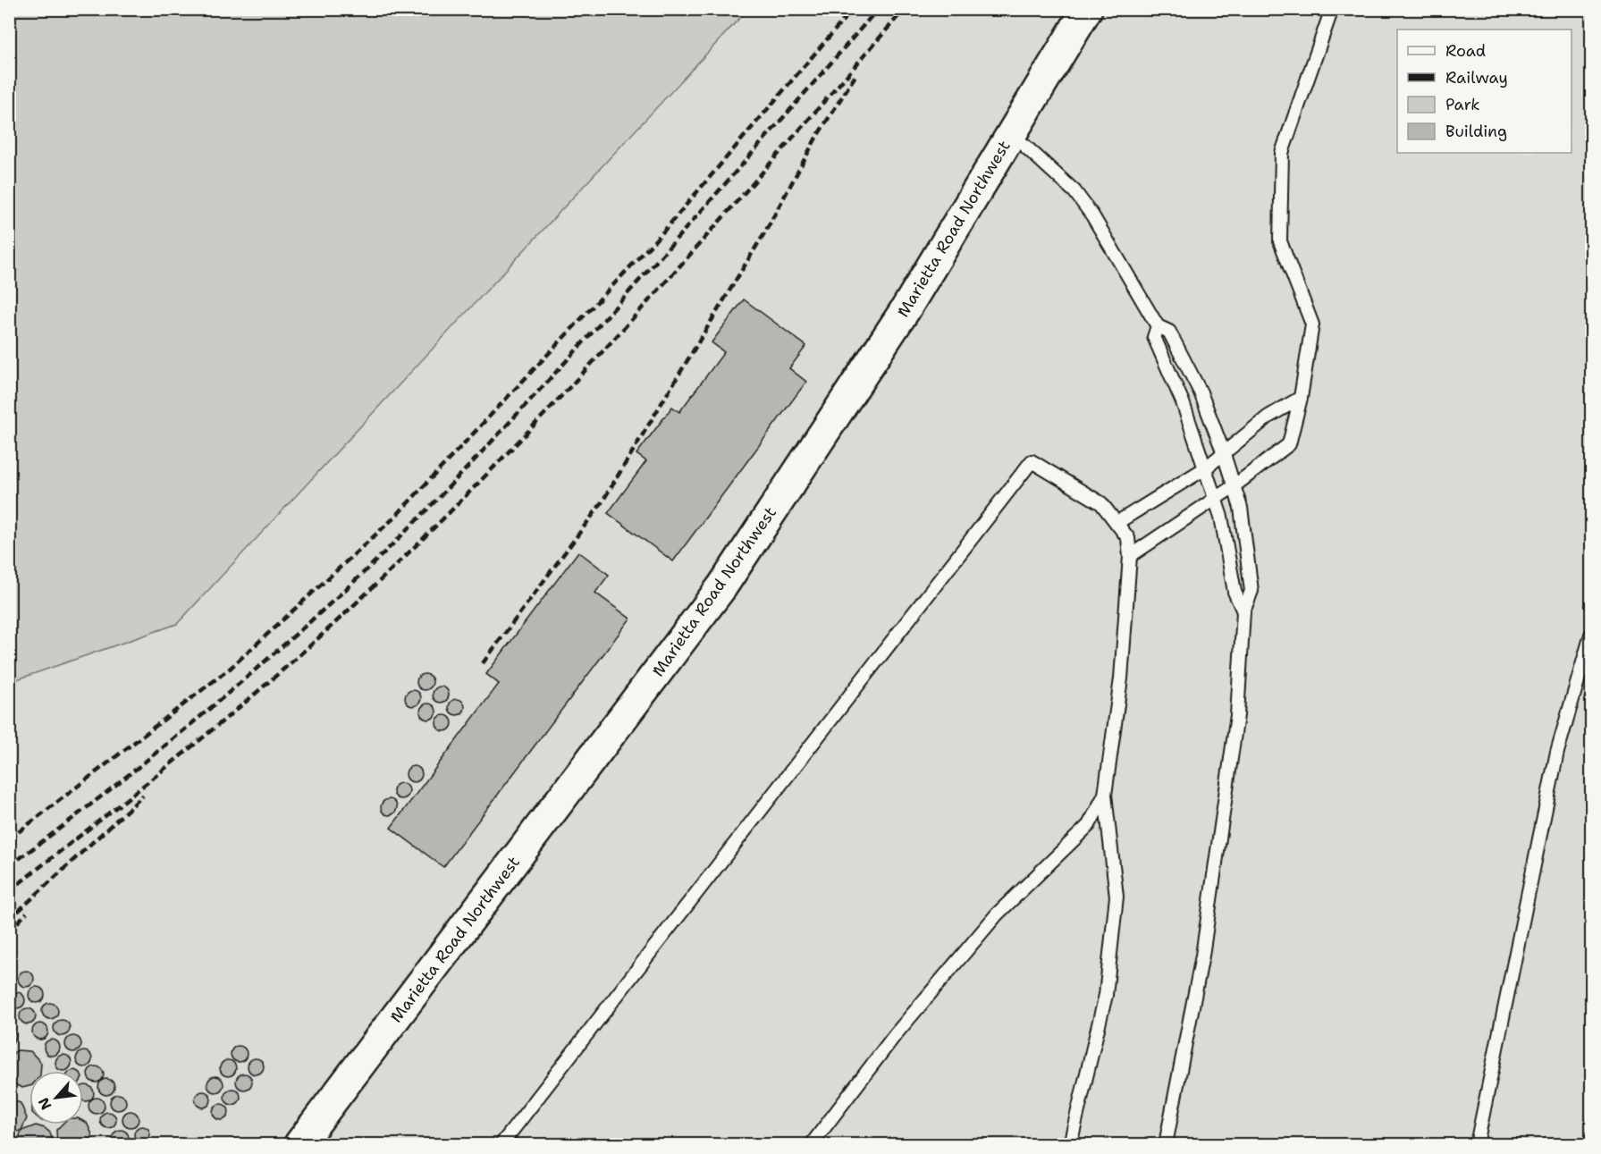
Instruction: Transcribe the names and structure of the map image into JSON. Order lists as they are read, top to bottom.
{
  "streets": {
    "street": ["Marietta Road Northwest"]
  },
  "legend": [
    "Road",
    "Railway",
    "Park",
    "Building"
  ],
  "north": "bottom left"
}
